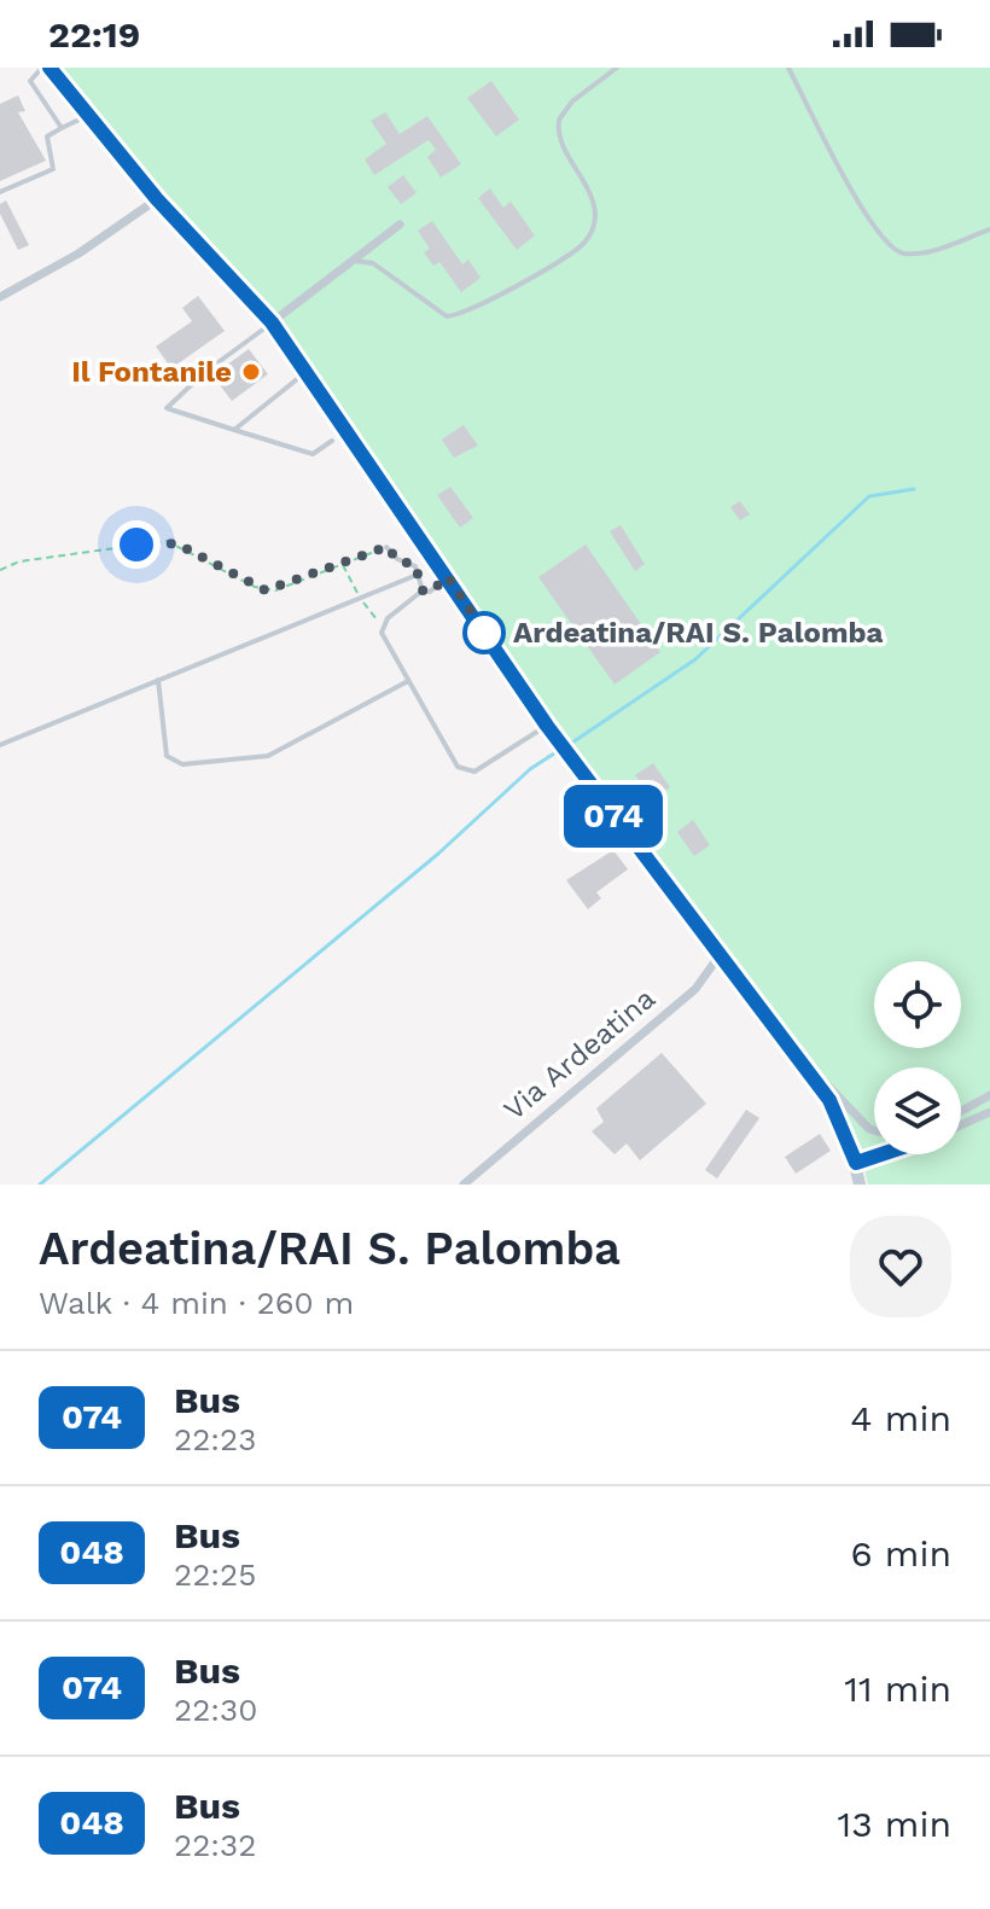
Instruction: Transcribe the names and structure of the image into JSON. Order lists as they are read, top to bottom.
{
  "streets": {
    "street": ["Via Ardeatina"]
  },
  "places": ["Il Fontanile", "Ardeatina/RAI S. Palomba"],
  "lines": ["bus line 074"],
  "page": {
    "status": "22:19",
    "on_map": "074",
    "heading": ["Ardeatina/RAI S. Palomba", "Walk · 4 min · 260 m"],
    "list": [
      {
        "mark": "074",
        "name": "Bus",
        "note": "22:23",
        "value": "4 min"
      },
      {
        "mark": "048",
        "name": "Bus",
        "note": "22:25",
        "value": "6 min"
      },
      {
        "mark": "074",
        "name": "Bus",
        "note": "22:30",
        "value": "11 min"
      },
      {
        "mark": "048",
        "name": "Bus",
        "note": "22:32",
        "value": "13 min"
      }
    ]
  }
}
